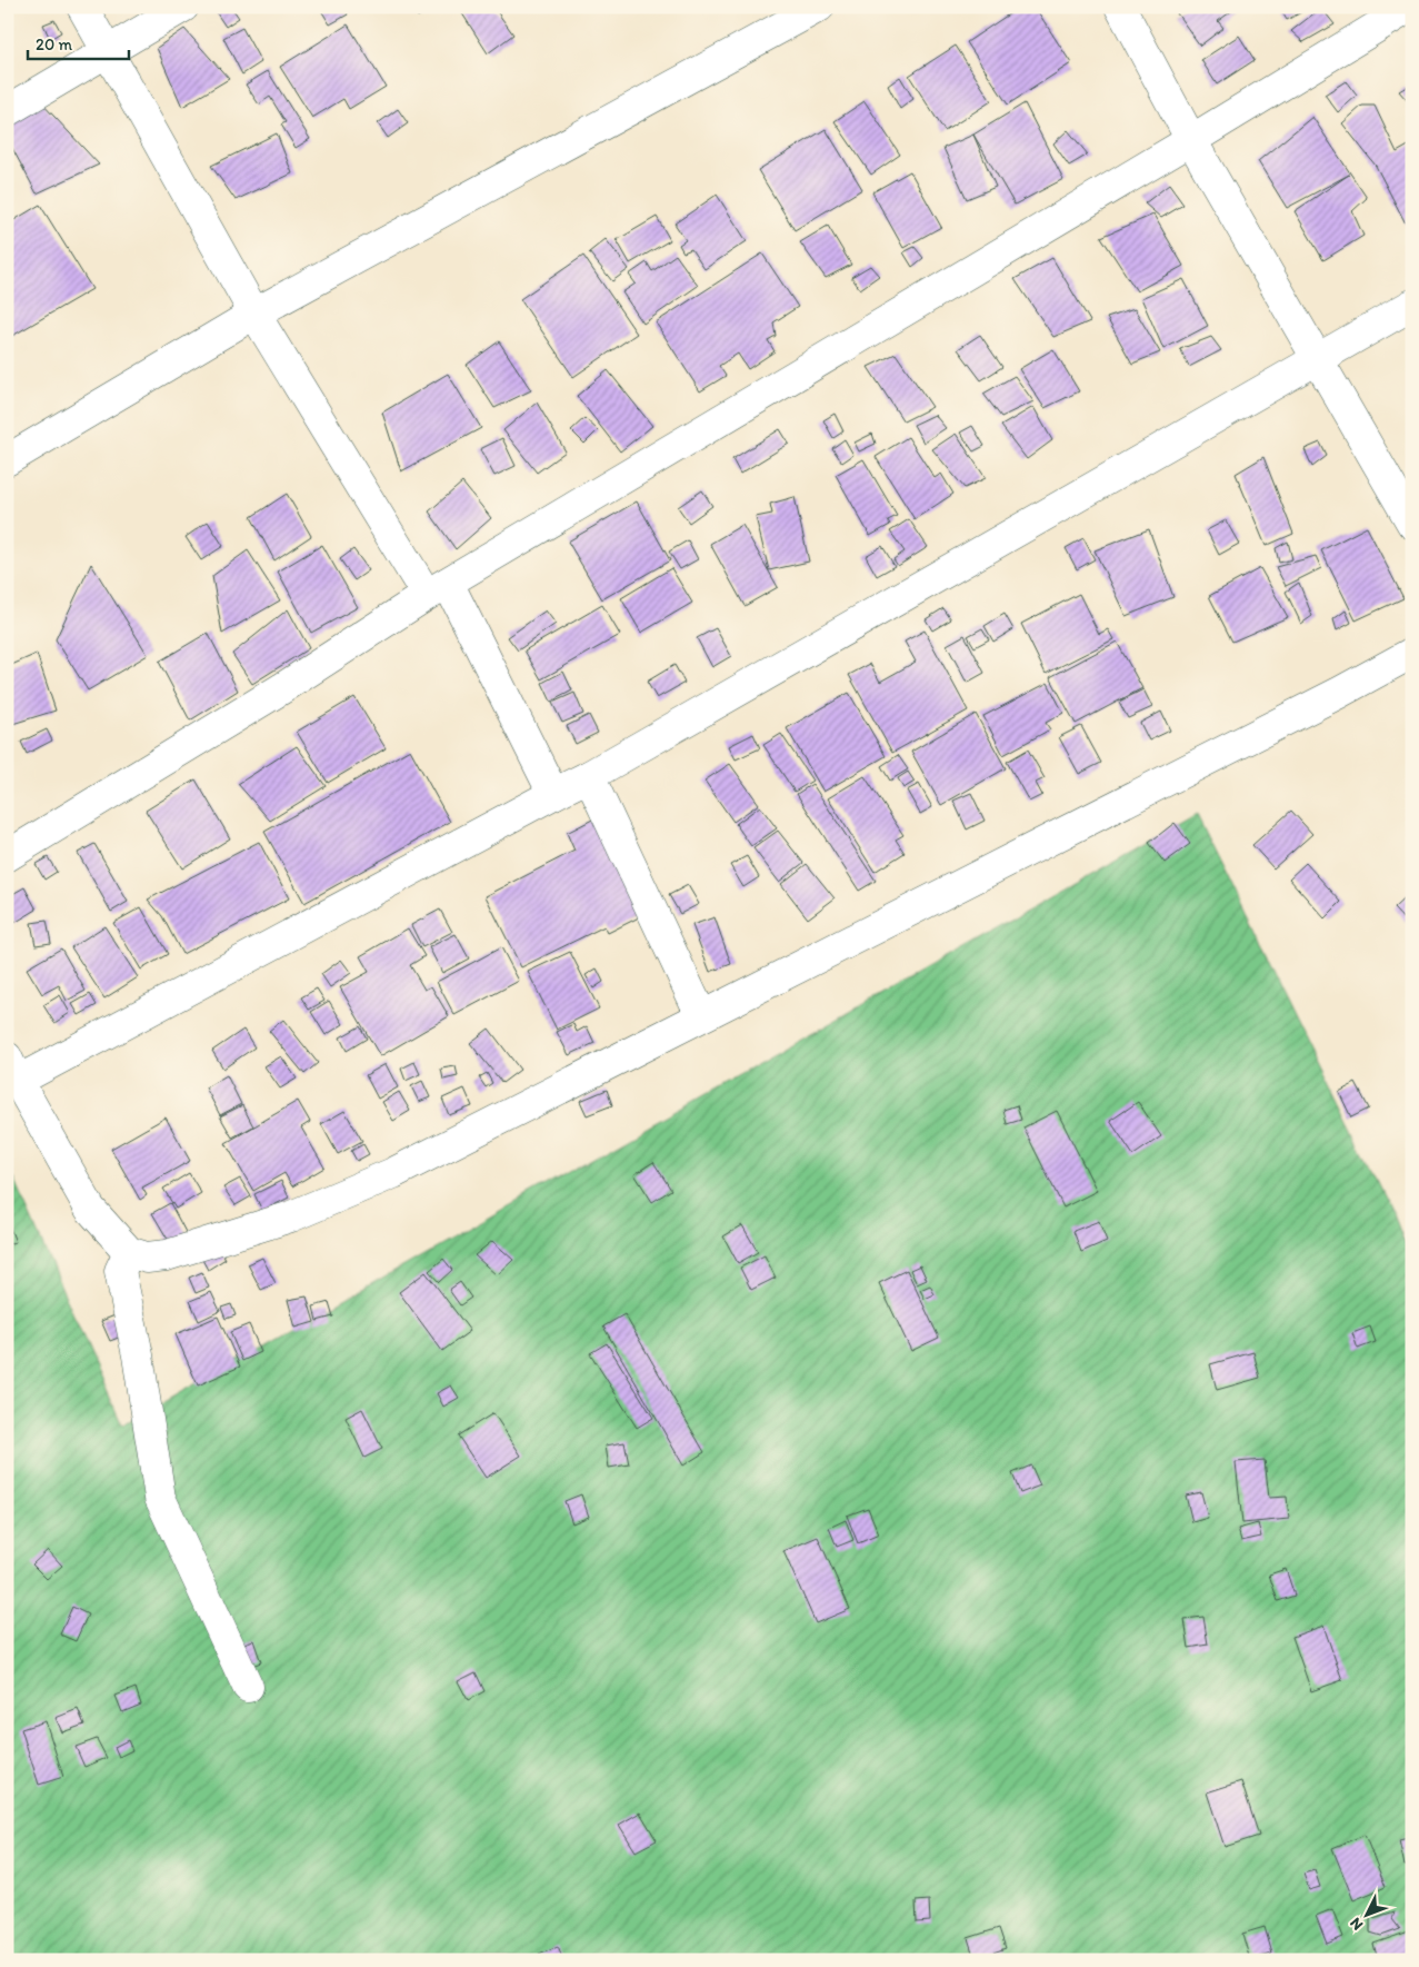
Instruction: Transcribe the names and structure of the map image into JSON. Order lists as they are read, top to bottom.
{
  "scale_bar": "20 m",
  "north": "bottom left"
}
